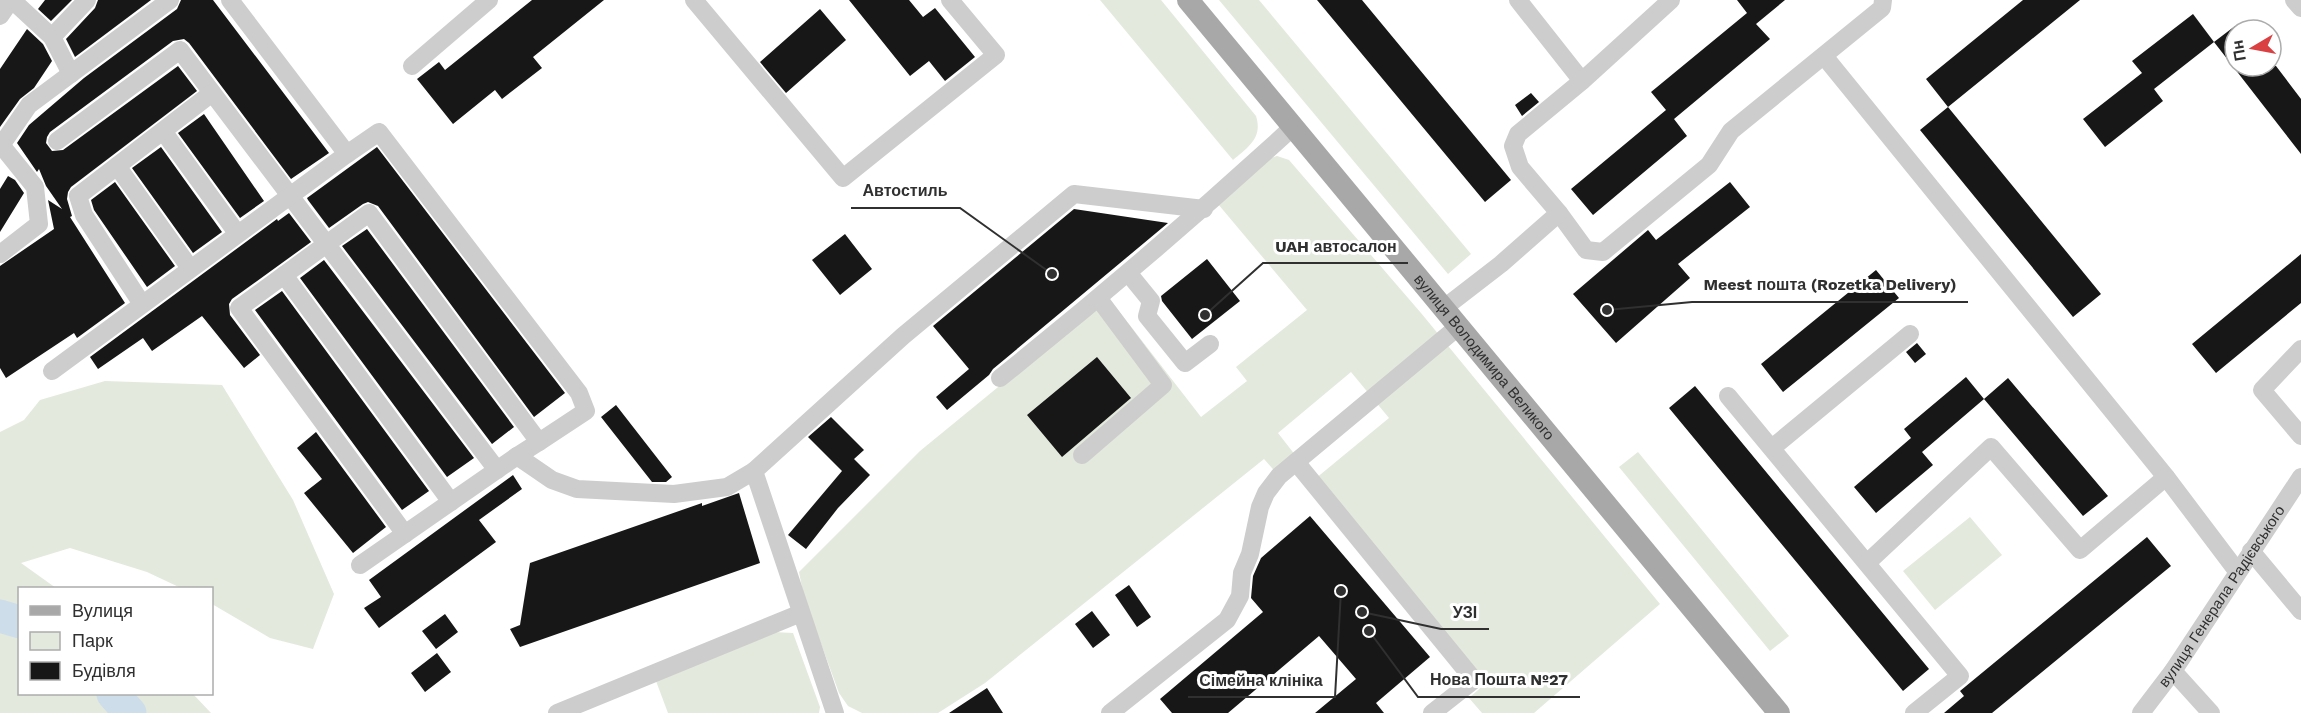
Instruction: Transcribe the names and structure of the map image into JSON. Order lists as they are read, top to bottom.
{
  "streets": {
    "main road": ["вулиця Володимира Великого"],
    "street": ["вулиця Генерала Радієвського"]
  },
  "places": [
    "Автостиль",
    "Meest пошта (Rozetka Delivery)",
    "UAH автосалон",
    "Сімейна клініка",
    "УЗІ",
    "Нова Пошта №27"
  ],
  "legend": ["Вулиця", "Парк", "Будівля"],
  "north": "left"
}
